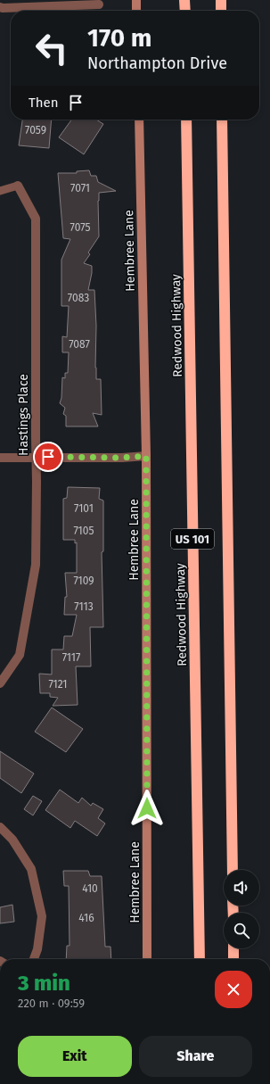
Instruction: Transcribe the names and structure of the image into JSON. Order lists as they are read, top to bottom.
{
  "streets": {
    "highway": ["Redwood Highway", "US 101"],
    "street": ["Hembree Lane", "Hastings Place"]
  },
  "house_numbers": [
    "7059",
    "7071",
    "7075",
    "7083",
    "7087",
    "7101",
    "7105",
    "7109",
    "7113",
    "7117",
    "7121",
    "410",
    "416"
  ],
  "page": {
    "turn": ["170 m", "Northampton Drive"],
    "then": "Then",
    "heading": ["3 min", "220 m · 09:59"],
    "buttons": ["Exit", "Share"]
  }
}
